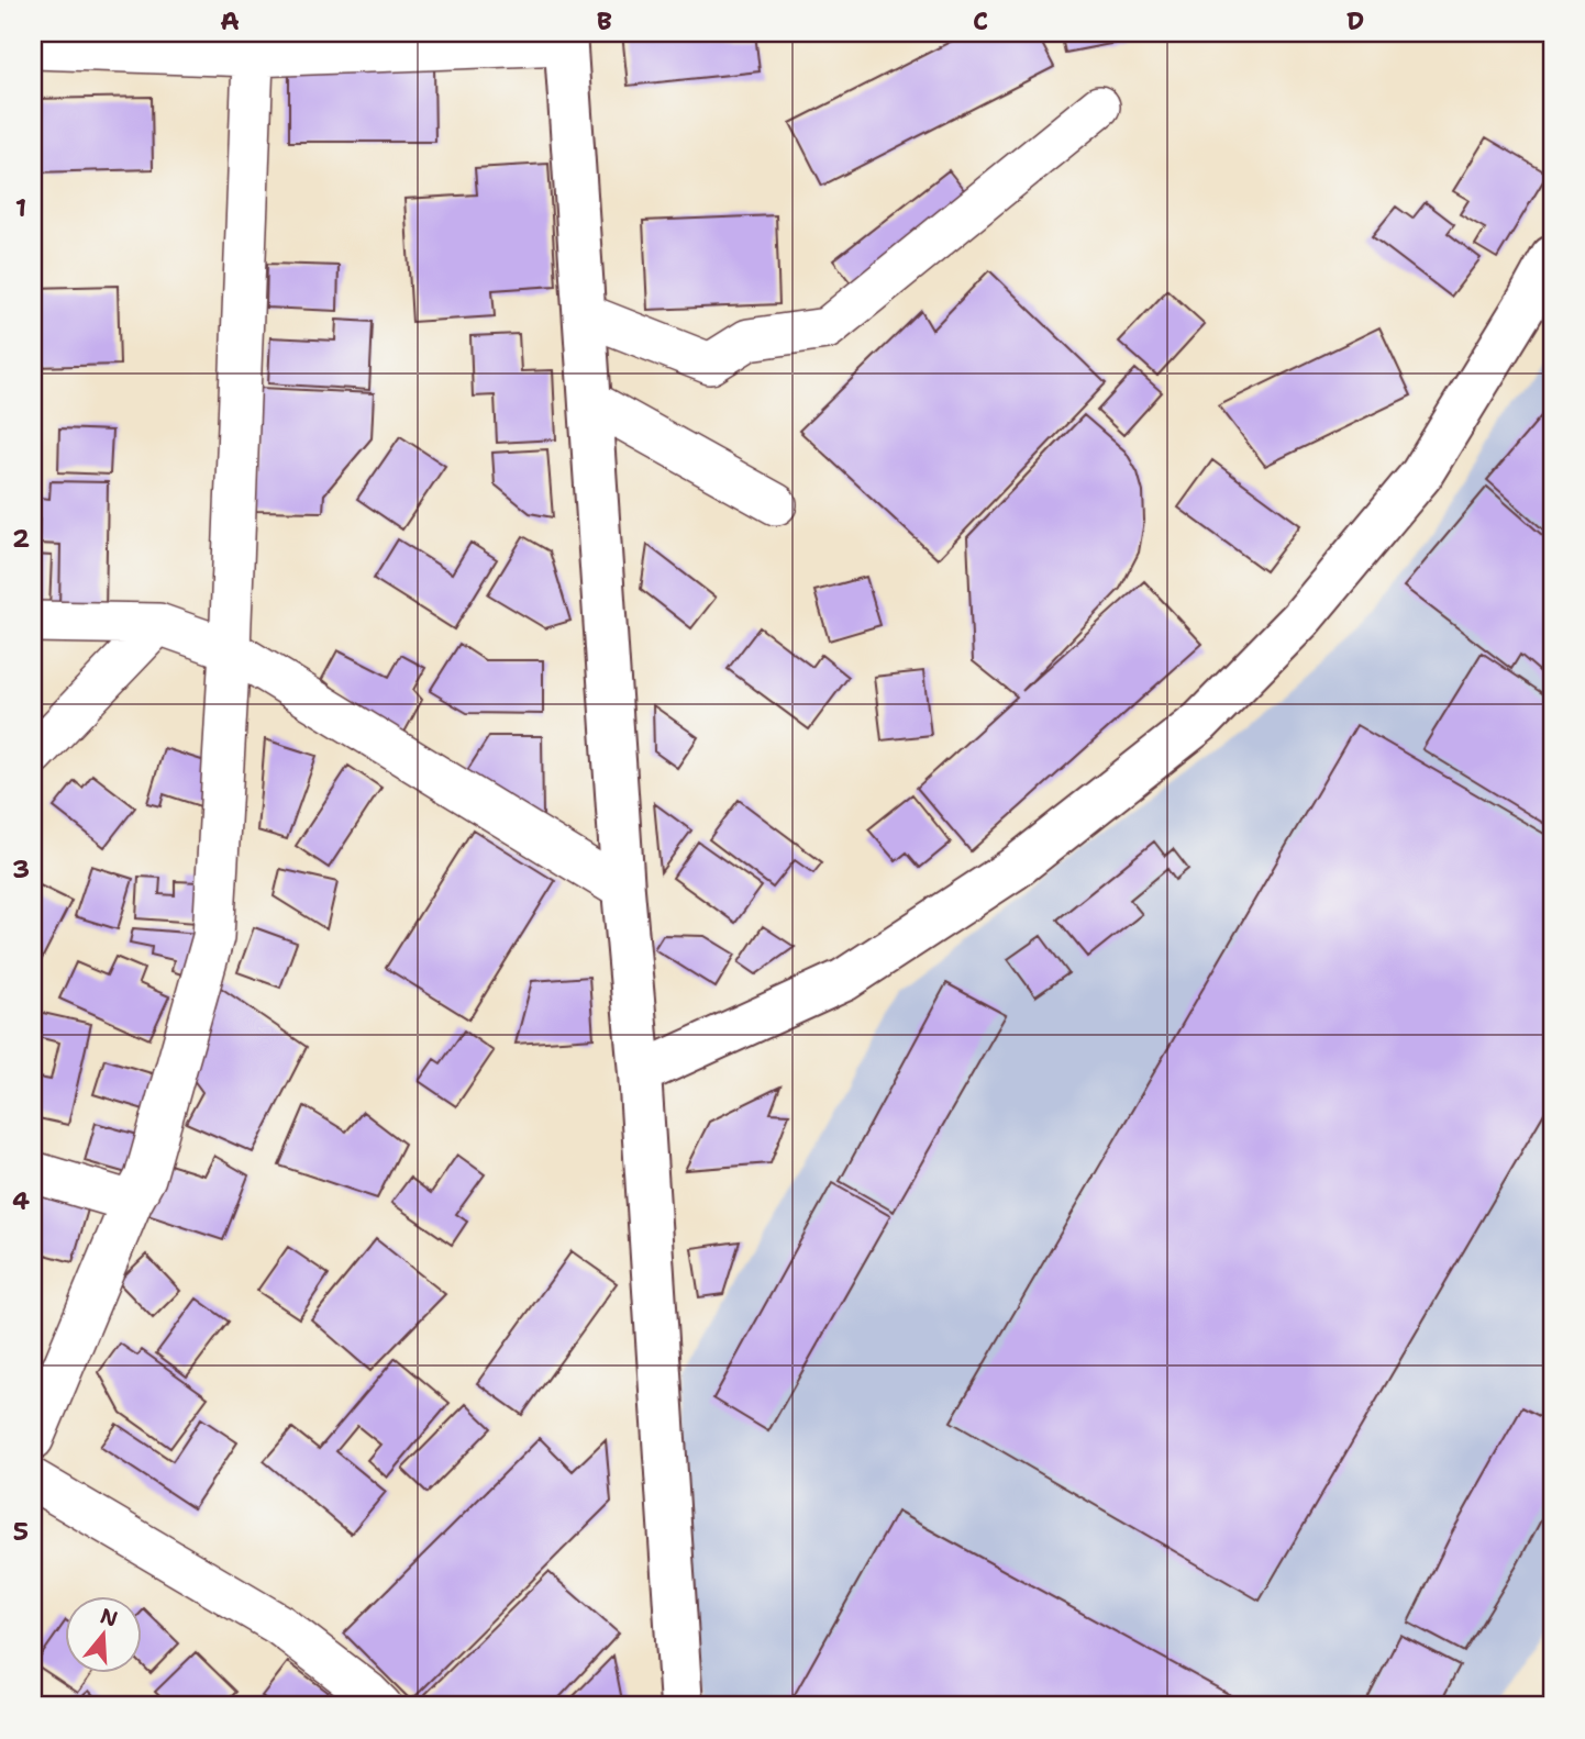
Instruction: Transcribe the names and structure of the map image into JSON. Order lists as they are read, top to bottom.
{
  "north": "top",
  "grid": {
    "columns": [
      "A",
      "B",
      "C",
      "D"
    ],
    "rows": [
      "1",
      "2",
      "3",
      "4",
      "5"
    ]
  }
}
